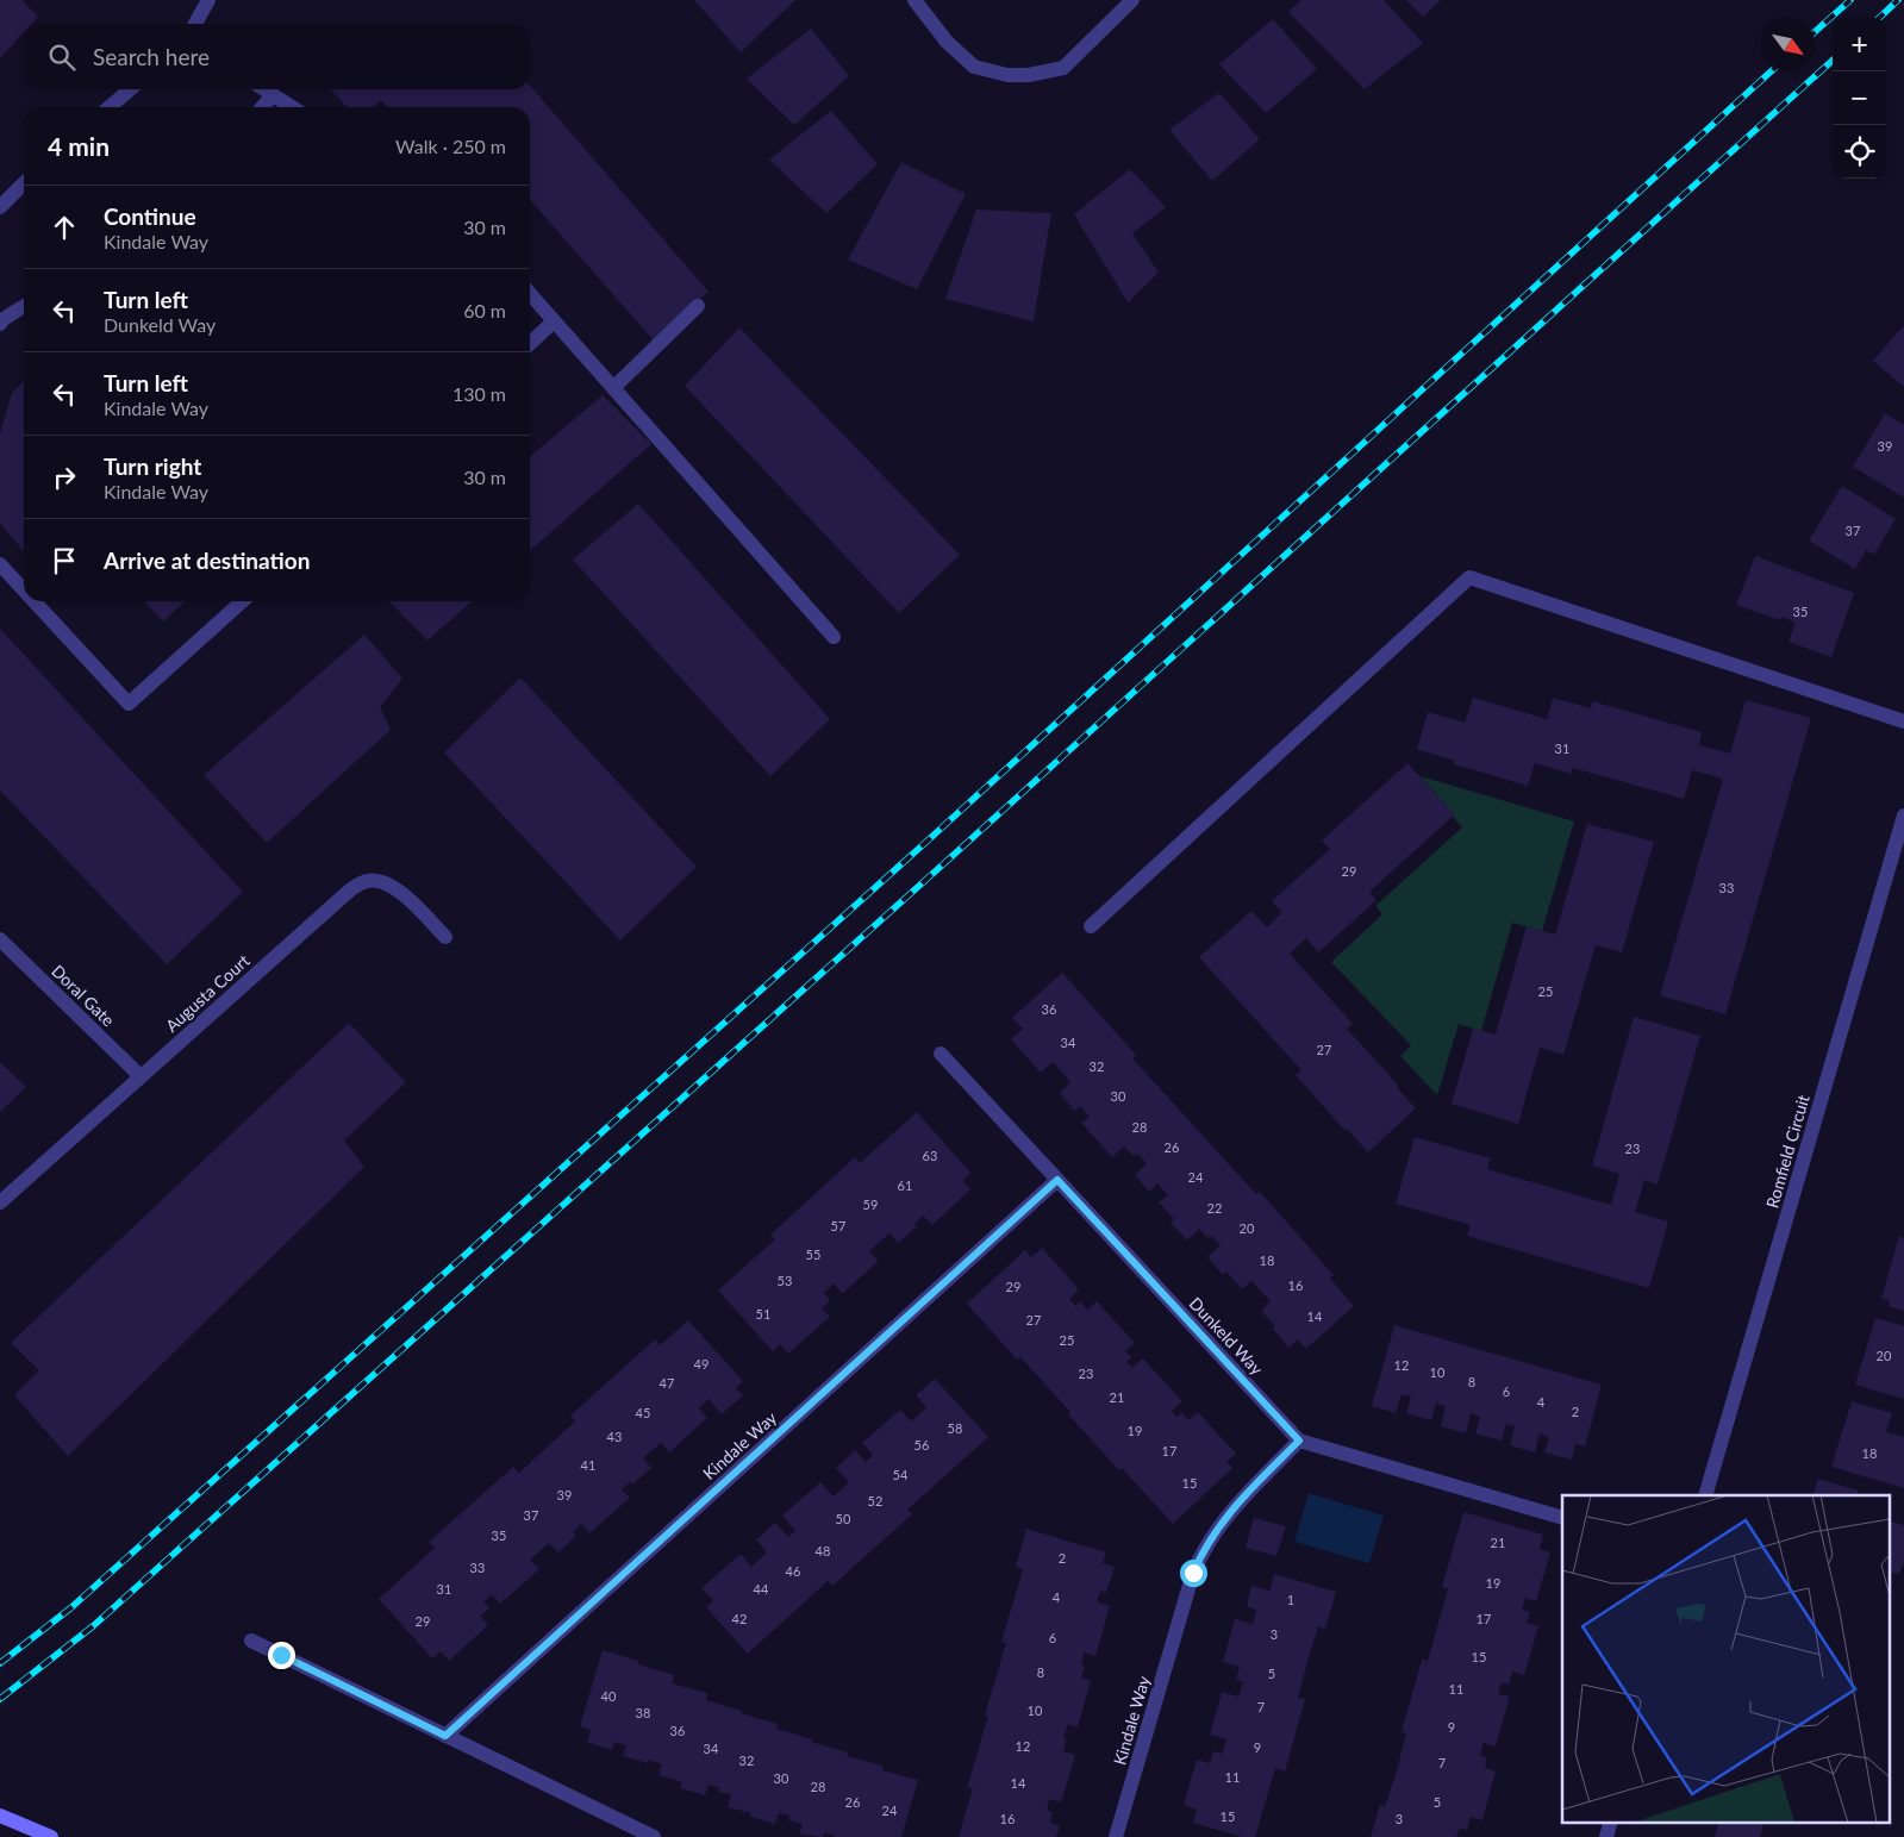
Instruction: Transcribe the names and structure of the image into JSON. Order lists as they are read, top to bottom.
{
  "streets": {
    "street": [
      "Augusta Court",
      "Doral Gate",
      "Romfield Circuit",
      "Dunkeld Way",
      "Kindale Way"
    ]
  },
  "crossings": [
    ["Augusta Court", "Doral Gate"],
    ["Dunkeld Way", "Kindale Way"]
  ],
  "house_numbers": [
    "39",
    "37",
    "35",
    "31",
    "29",
    "33",
    "25",
    "36",
    "34",
    "27",
    "32",
    "30",
    "28",
    "26",
    "23",
    "63",
    "24",
    "61",
    "59",
    "22",
    "57",
    "20",
    "55",
    "18",
    "53",
    "16",
    "29",
    "51",
    "14",
    "27",
    "25",
    "20",
    "49",
    "12",
    "10",
    "23",
    "8",
    "47",
    "6",
    "21",
    "4",
    "2",
    "45",
    "58",
    "19",
    "43",
    "56",
    "17",
    "18",
    "41",
    "54",
    "15",
    "39",
    "52",
    "37",
    "50",
    "35",
    "21",
    "48",
    "2",
    "33",
    "46",
    "19",
    "31",
    "44",
    "4",
    "1",
    "42",
    "17",
    "29",
    "3",
    "6",
    "15",
    "8",
    "5",
    "11",
    "40",
    "7",
    "10",
    "38",
    "9",
    "36",
    "12",
    "9",
    "34",
    "32",
    "7",
    "11",
    "30",
    "14",
    "28",
    "26",
    "5",
    "24",
    "15",
    "16",
    "3"
  ],
  "north": "bottom right",
  "page": {
    "map_buttons": ["+", "−"],
    "search": "Search here",
    "heading": ["4 min", "Walk · 250 m"],
    "list": [
      ["Continue", "Kindale Way", "30 m"],
      ["Turn left", "Dunkeld Way", "60 m"],
      ["Turn left", "Kindale Way", "130 m"],
      ["Turn right", "Kindale Way", "30 m"],
      "Arrive at destination"
    ]
  }
}
